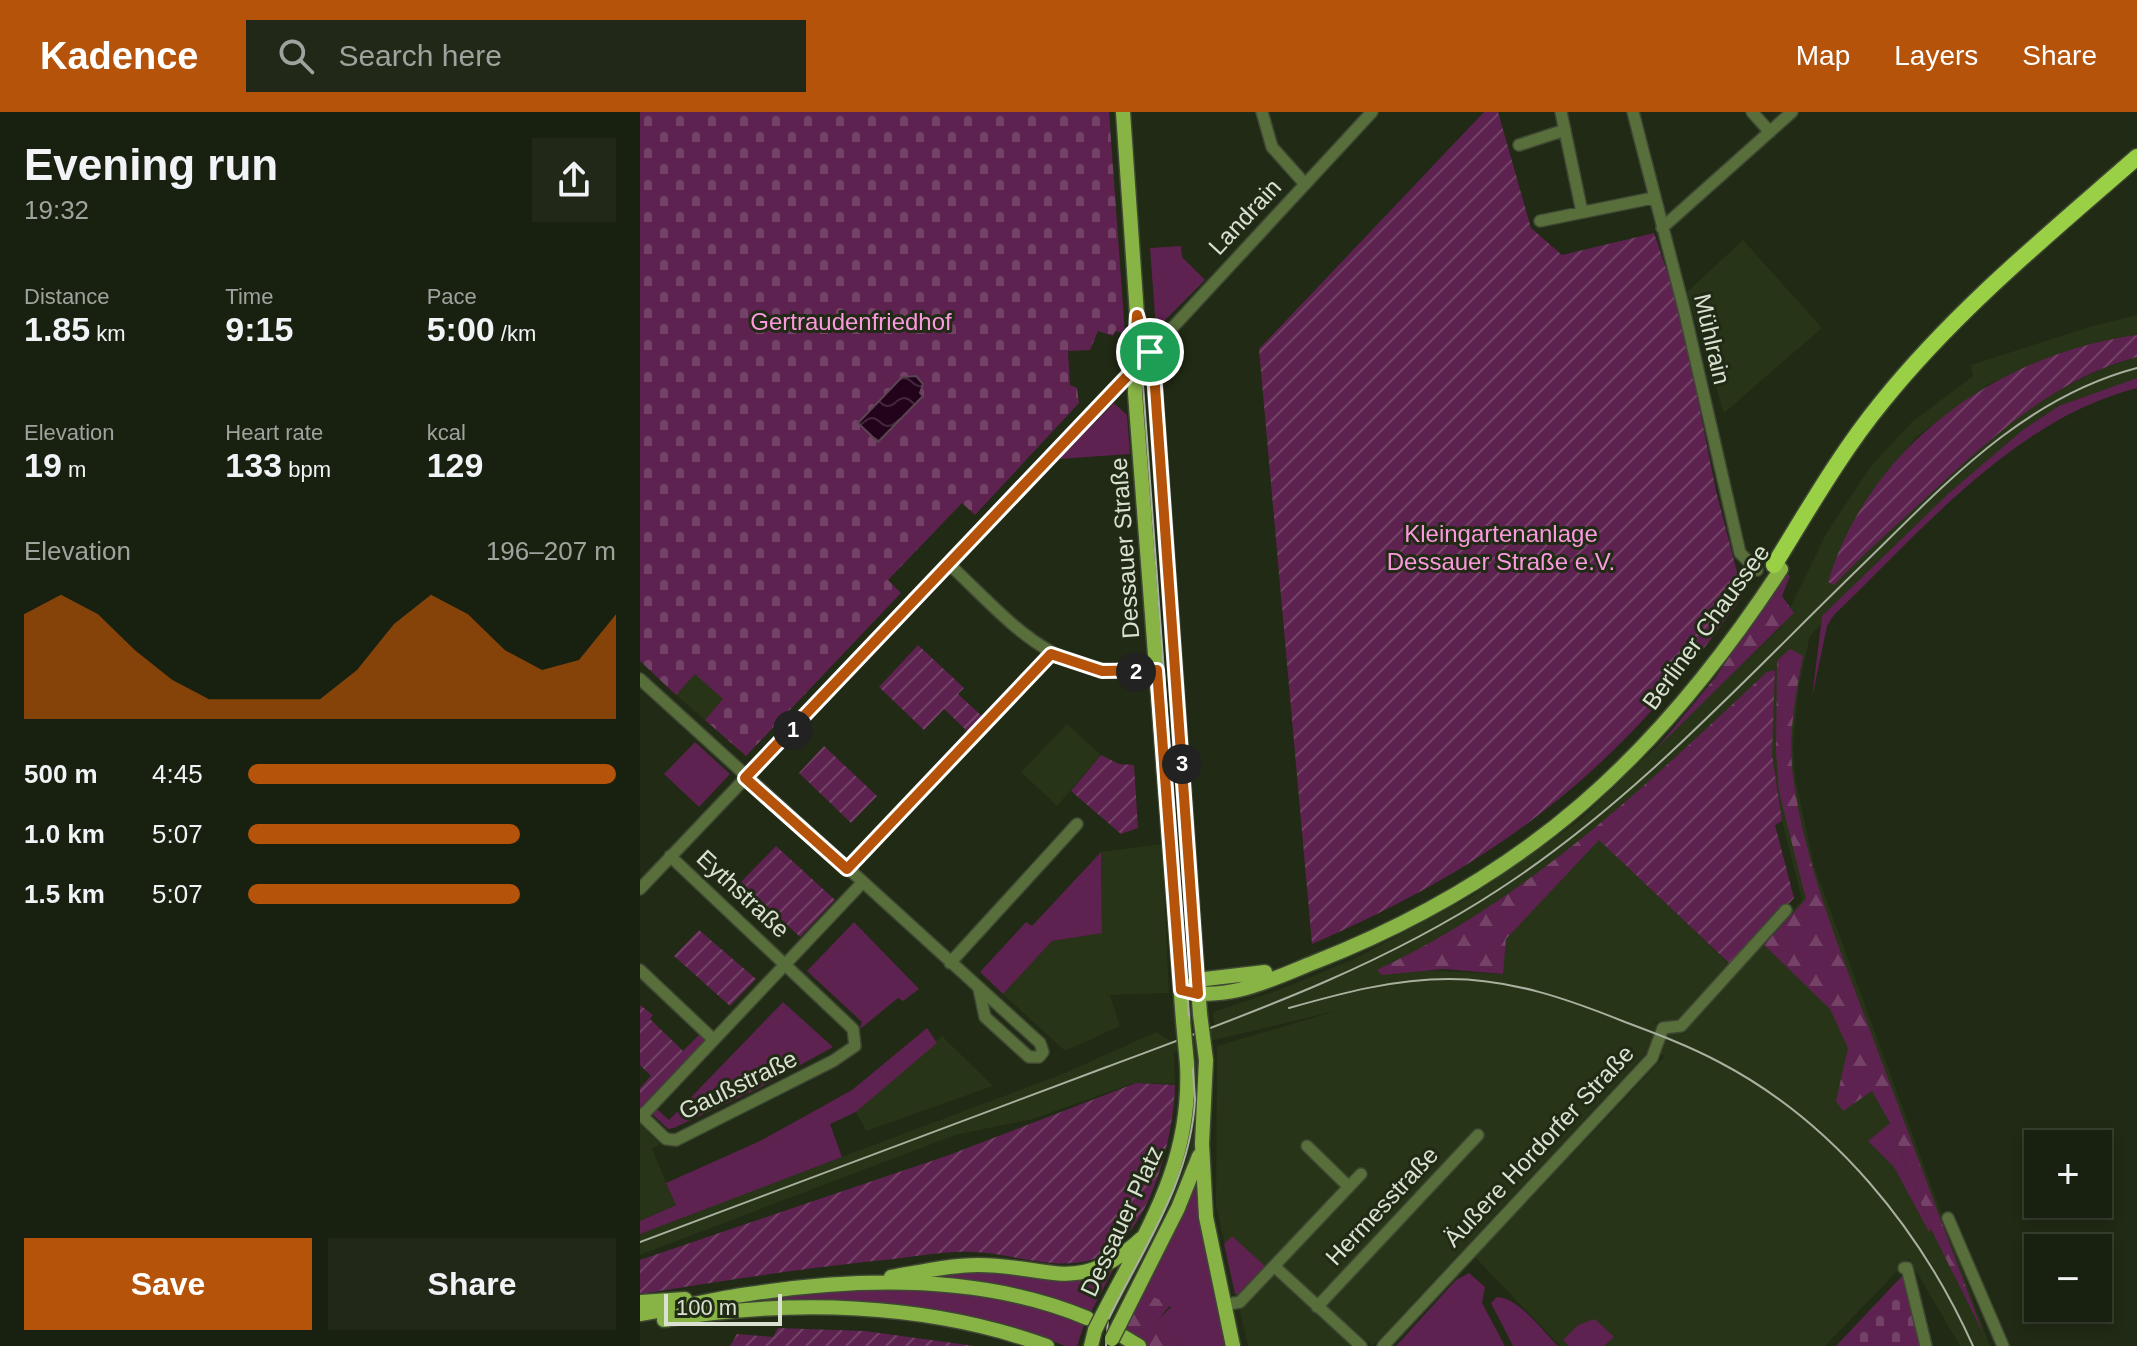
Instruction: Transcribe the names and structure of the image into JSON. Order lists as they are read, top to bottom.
{
  "streets": {
    "highway": ["Berliner Chaussee"],
    "main road": ["Dessauer Straße", "Dessauer Platz"],
    "street": [
      "Landrain",
      "Mühlrain",
      "Eythstraße",
      "Gaußstraße",
      "Äußere Hordorfer Straße",
      "Hermesstraße"
    ]
  },
  "crossings": [
    ["Landrain", "Dessauer Straße"],
    ["Dessauer Straße", "Berliner Chaussee"],
    ["Dessauer Straße", "Dessauer Platz"],
    ["Eythstraße", "Gaußstraße"],
    ["Hermesstraße", "Dessauer Platz"]
  ],
  "parks": ["Gertraudenfriedhof", "Kleingartenanlage Dessauer Straße e.V."],
  "scale_bar": "100 m",
  "page": {
    "header": "Kadence",
    "search": "Search here",
    "nav": ["Map", "Layers", "Share"],
    "heading": ["Evening run", "19:32"],
    "stats": [
      ["Distance", "1.85 km"],
      ["Time", "9:15"],
      ["Pace", "5:00 /km"],
      ["Elevation", "19 m"],
      ["Heart rate", "133 bpm"],
      ["kcal", "129"]
    ],
    "chart": ["Elevation", "196–207 m"],
    "pins": ["2", "1", "3"],
    "list": [
      {
        "name": "500 m",
        "note": "4:45"
      },
      {
        "name": "1.0 km",
        "note": "5:07"
      },
      {
        "name": "1.5 km",
        "note": "5:07"
      }
    ],
    "map_buttons": ["+", "−"],
    "buttons": ["Save", "Share"],
    "scale": "100 m"
  }
}
